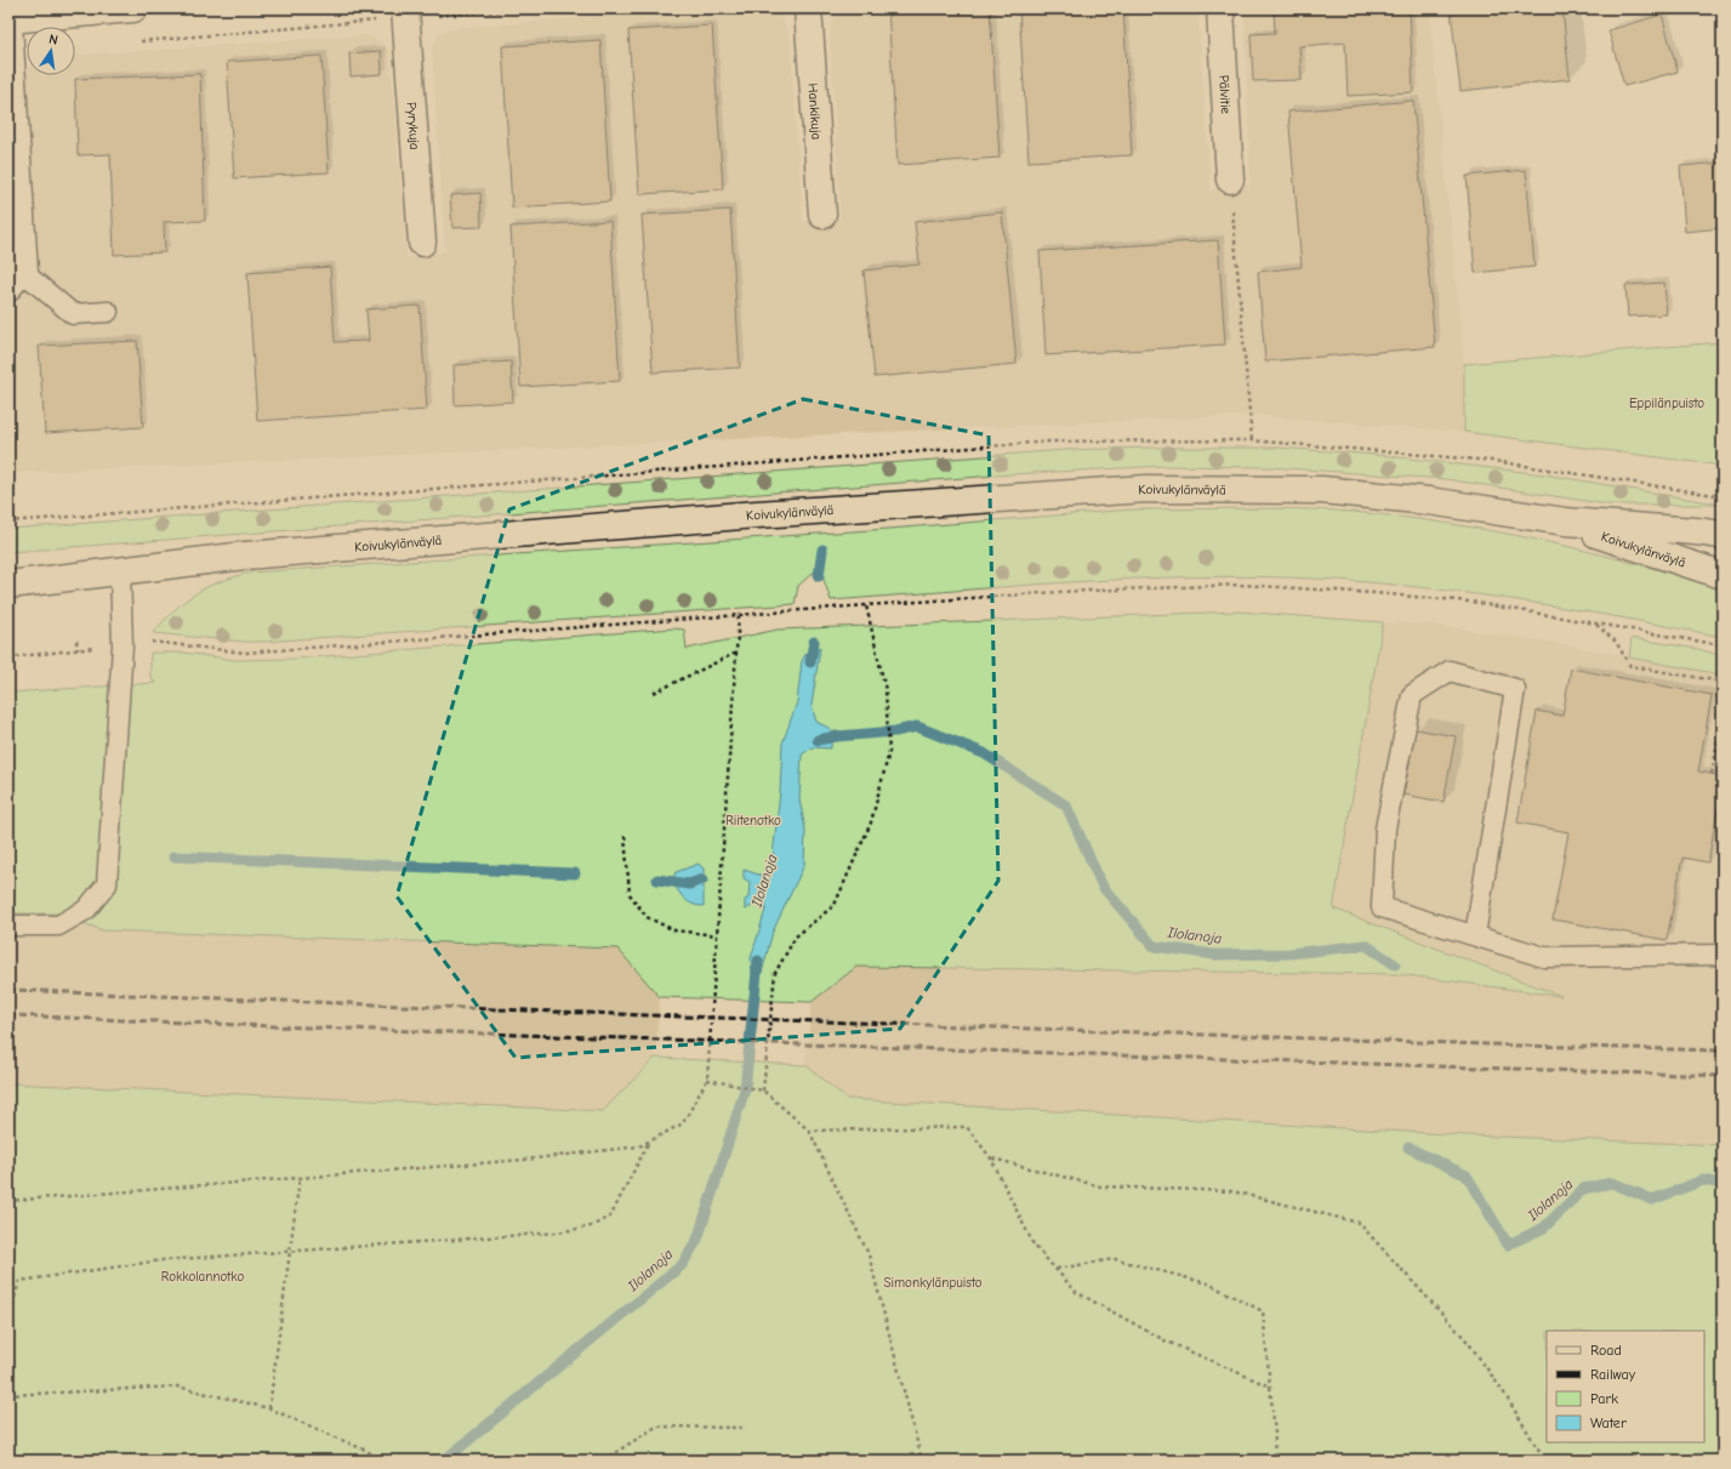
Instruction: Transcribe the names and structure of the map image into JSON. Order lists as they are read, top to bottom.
{
  "streets": {
    "main road": [
      "Pälvitie",
      "Hankikuja",
      "Pyrykuja",
      "Koivukylänväylä"
    ]
  },
  "water": ["Ilolanoja"],
  "parks": [
    "Eppilänpuisto",
    "Riitenotko",
    "Rokkolannotko",
    "Simonkylänpuisto"
  ],
  "legend": [
    "Road",
    "Railway",
    "Park",
    "Water"
  ],
  "north": "top"
}
